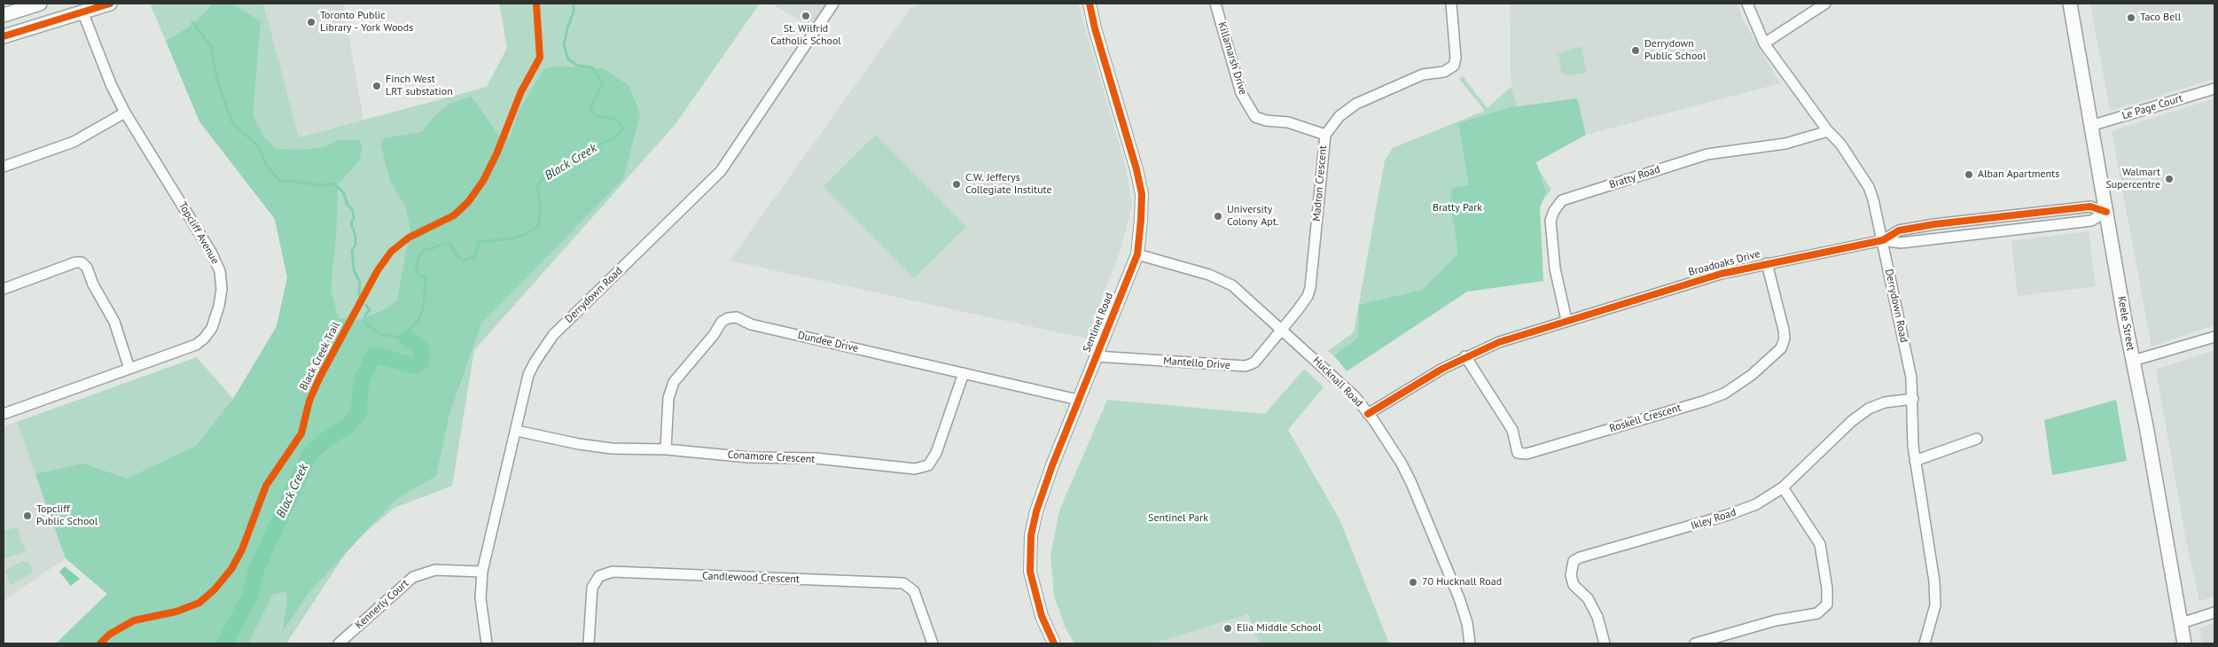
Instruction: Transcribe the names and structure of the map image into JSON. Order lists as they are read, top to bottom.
{
  "streets": {
    "main road": ["Keele Street"],
    "street": [
      "Killamarsh Drive",
      "Le Page Court",
      "Bratty Road",
      "Madron Crescent",
      "Topcliff Avenue",
      "Broadoaks Drive",
      "Derrydown Road",
      "Sentinel Road",
      "Dundee Drive",
      "Mantello Drive",
      "Hucknall Road",
      "Roskell Crescent",
      "Conamore Crescent",
      "Ikley Road",
      "Candlewood Crescent",
      "Kennerly Court"
    ],
    "cycle path": ["Black Creek Trail"]
  },
  "crossings": [
    ["Killamarsh Drive", "Madron Crescent"],
    ["Le Page Court", "Keele Street"],
    ["Bratty Road", "Broadoaks Drive"],
    ["Bratty Road", "Derrydown Road"],
    ["Madron Crescent", "Mantello Drive"],
    ["Madron Crescent", "Hucknall Road"],
    ["Broadoaks Drive", "Derrydown Road"],
    ["Broadoaks Drive", "Keele Street"],
    ["Broadoaks Drive", "Hucknall Road"],
    ["Broadoaks Drive", "Roskell Crescent"],
    ["Derrydown Road", "Conamore Crescent"],
    ["Derrydown Road", "Ikley Road"],
    ["Derrydown Road", "Kennerly Court"],
    ["Sentinel Road", "Dundee Drive"],
    ["Sentinel Road", "Mantello Drive"],
    ["Sentinel Road", "Hucknall Road"],
    ["Dundee Drive", "Conamore Crescent"],
    ["Mantello Drive", "Hucknall Road"]
  ],
  "water": ["Black Creek"],
  "parks": ["Bratty Park", "Sentinel Park"],
  "places": [
    "St. Wilfrid Catholic School",
    "Taco Bell",
    "Toronto Public Library - York Woods",
    "Derrydown Public School",
    "Finch West LRT substation",
    "Alban Apartments",
    "Walmart Supercentre",
    "C.W. Jefferys Collegiate Institute",
    "University Colony Apt.",
    "Topcliff Public School",
    "70 Hucknall Road",
    "Elia Middle School"
  ]
}
